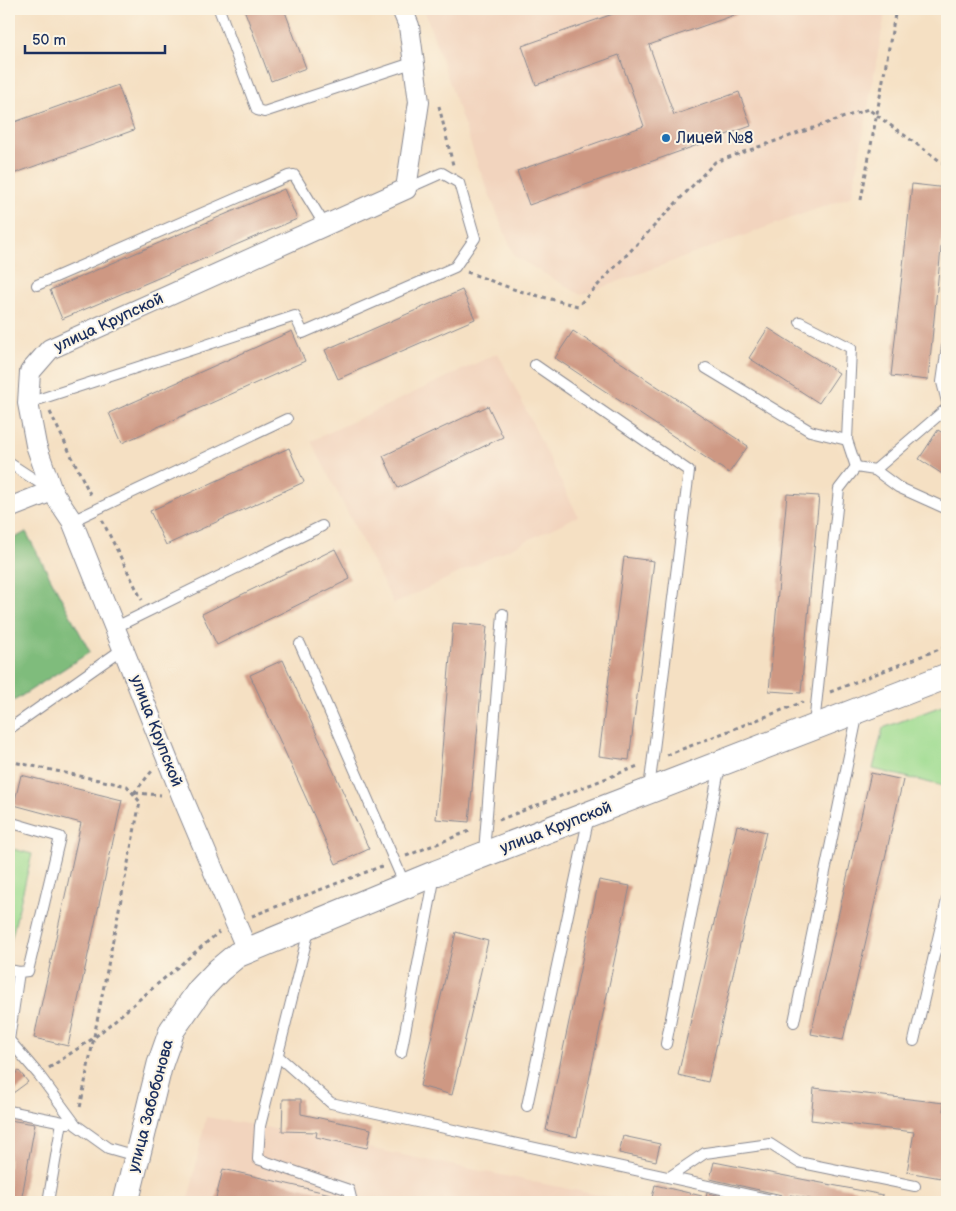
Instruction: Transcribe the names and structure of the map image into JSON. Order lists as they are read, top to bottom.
{
  "streets": {
    "street": ["улица Крупской", "улица Забобонова"]
  },
  "crossings": [
    ["улица Крупской", "улица Забобонова"]
  ],
  "places": ["Лицей №8"],
  "scale_bar": "50 m"
}
